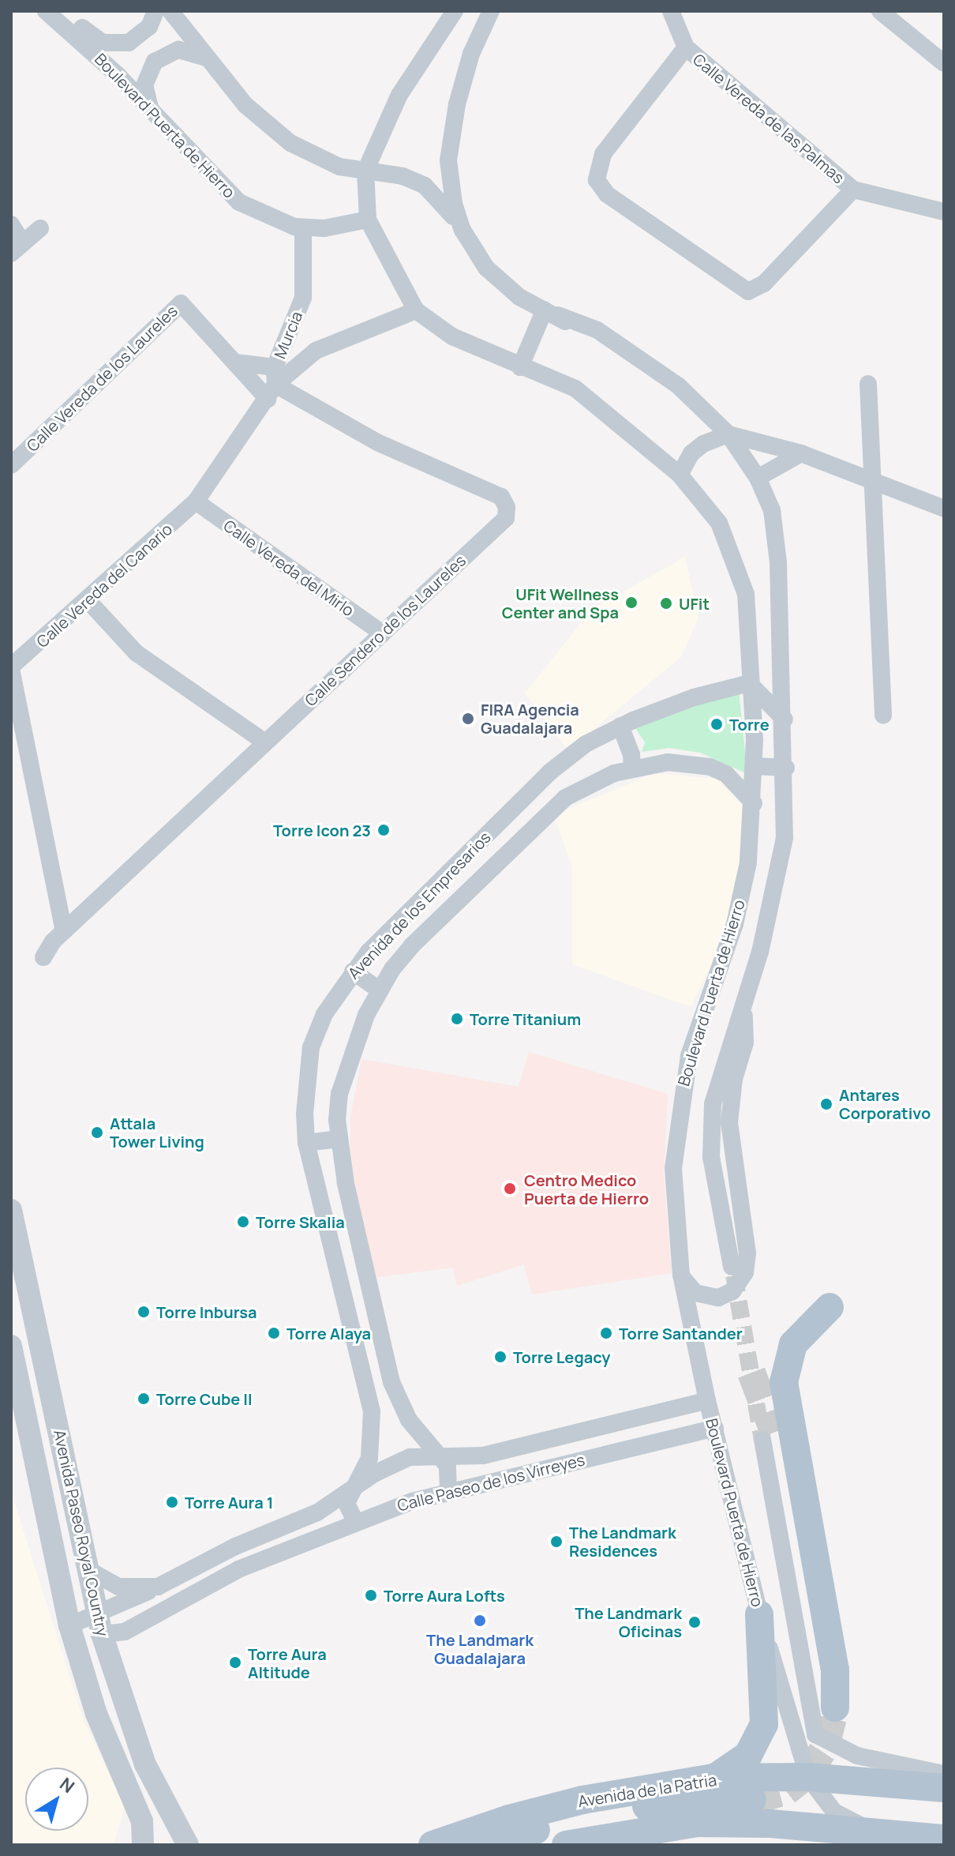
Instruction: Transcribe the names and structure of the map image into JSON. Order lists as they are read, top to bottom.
{
  "streets": {
    "main road": ["Avenida de la Patria"],
    "street": [
      "Calle Vereda de las Palmas",
      "Boulevard Puerta de Hierro",
      "Murcia",
      "Calle Vereda de los Laureles",
      "Calle Vereda del Mirlo",
      "Calle Vereda del Canario",
      "Calle Sendero de los Laureles",
      "Avenida de los Empresarios",
      "Calle Paseo de los Virreyes",
      "Avenida Paseo Royal Country"
    ]
  },
  "crossings": [
    ["Boulevard Puerta de Hierro", "Murcia"],
    ["Boulevard Puerta de Hierro", "Avenida de los Empresarios"],
    ["Boulevard Puerta de Hierro", "Calle Paseo de los Virreyes"],
    ["Boulevard Puerta de Hierro", "Avenida de la Patria"],
    ["Murcia", "Calle Vereda de los Laureles"],
    ["Murcia", "Calle Vereda del Canario"],
    ["Murcia", "Calle Sendero de los Laureles"],
    ["Calle Vereda de los Laureles", "Calle Vereda del Canario"],
    ["Calle Vereda de los Laureles", "Calle Sendero de los Laureles"],
    ["Calle Vereda del Mirlo", "Calle Vereda del Canario"],
    ["Calle Vereda del Mirlo", "Calle Sendero de los Laureles"],
    ["Calle Vereda del Canario", "Calle Sendero de los Laureles"],
    ["Avenida de los Empresarios", "Calle Paseo de los Virreyes"],
    ["Calle Paseo de los Virreyes", "Avenida Paseo Royal Country"]
  ],
  "places": [
    "UFit Wellness Center and Spa",
    "UFit",
    "FIRA Agencia Guadalajara",
    "Torre",
    "Torre Icon 23",
    "Torre Titanium",
    "Antares Corporativo",
    "Attala Tower Living",
    "Centro Medico Puerta de Hierro",
    "Torre Skalia",
    "Torre Inbursa",
    "Torre Alaya",
    "Torre Santander",
    "Torre Legacy",
    "Torre Cube II",
    "Torre Aura 1",
    "The Landmark Residences",
    "Torre Aura Lofts",
    "The Landmark Guadalajara",
    "The Landmark Oficinas",
    "Torre Aura Altitude"
  ],
  "north": "top right"
}
